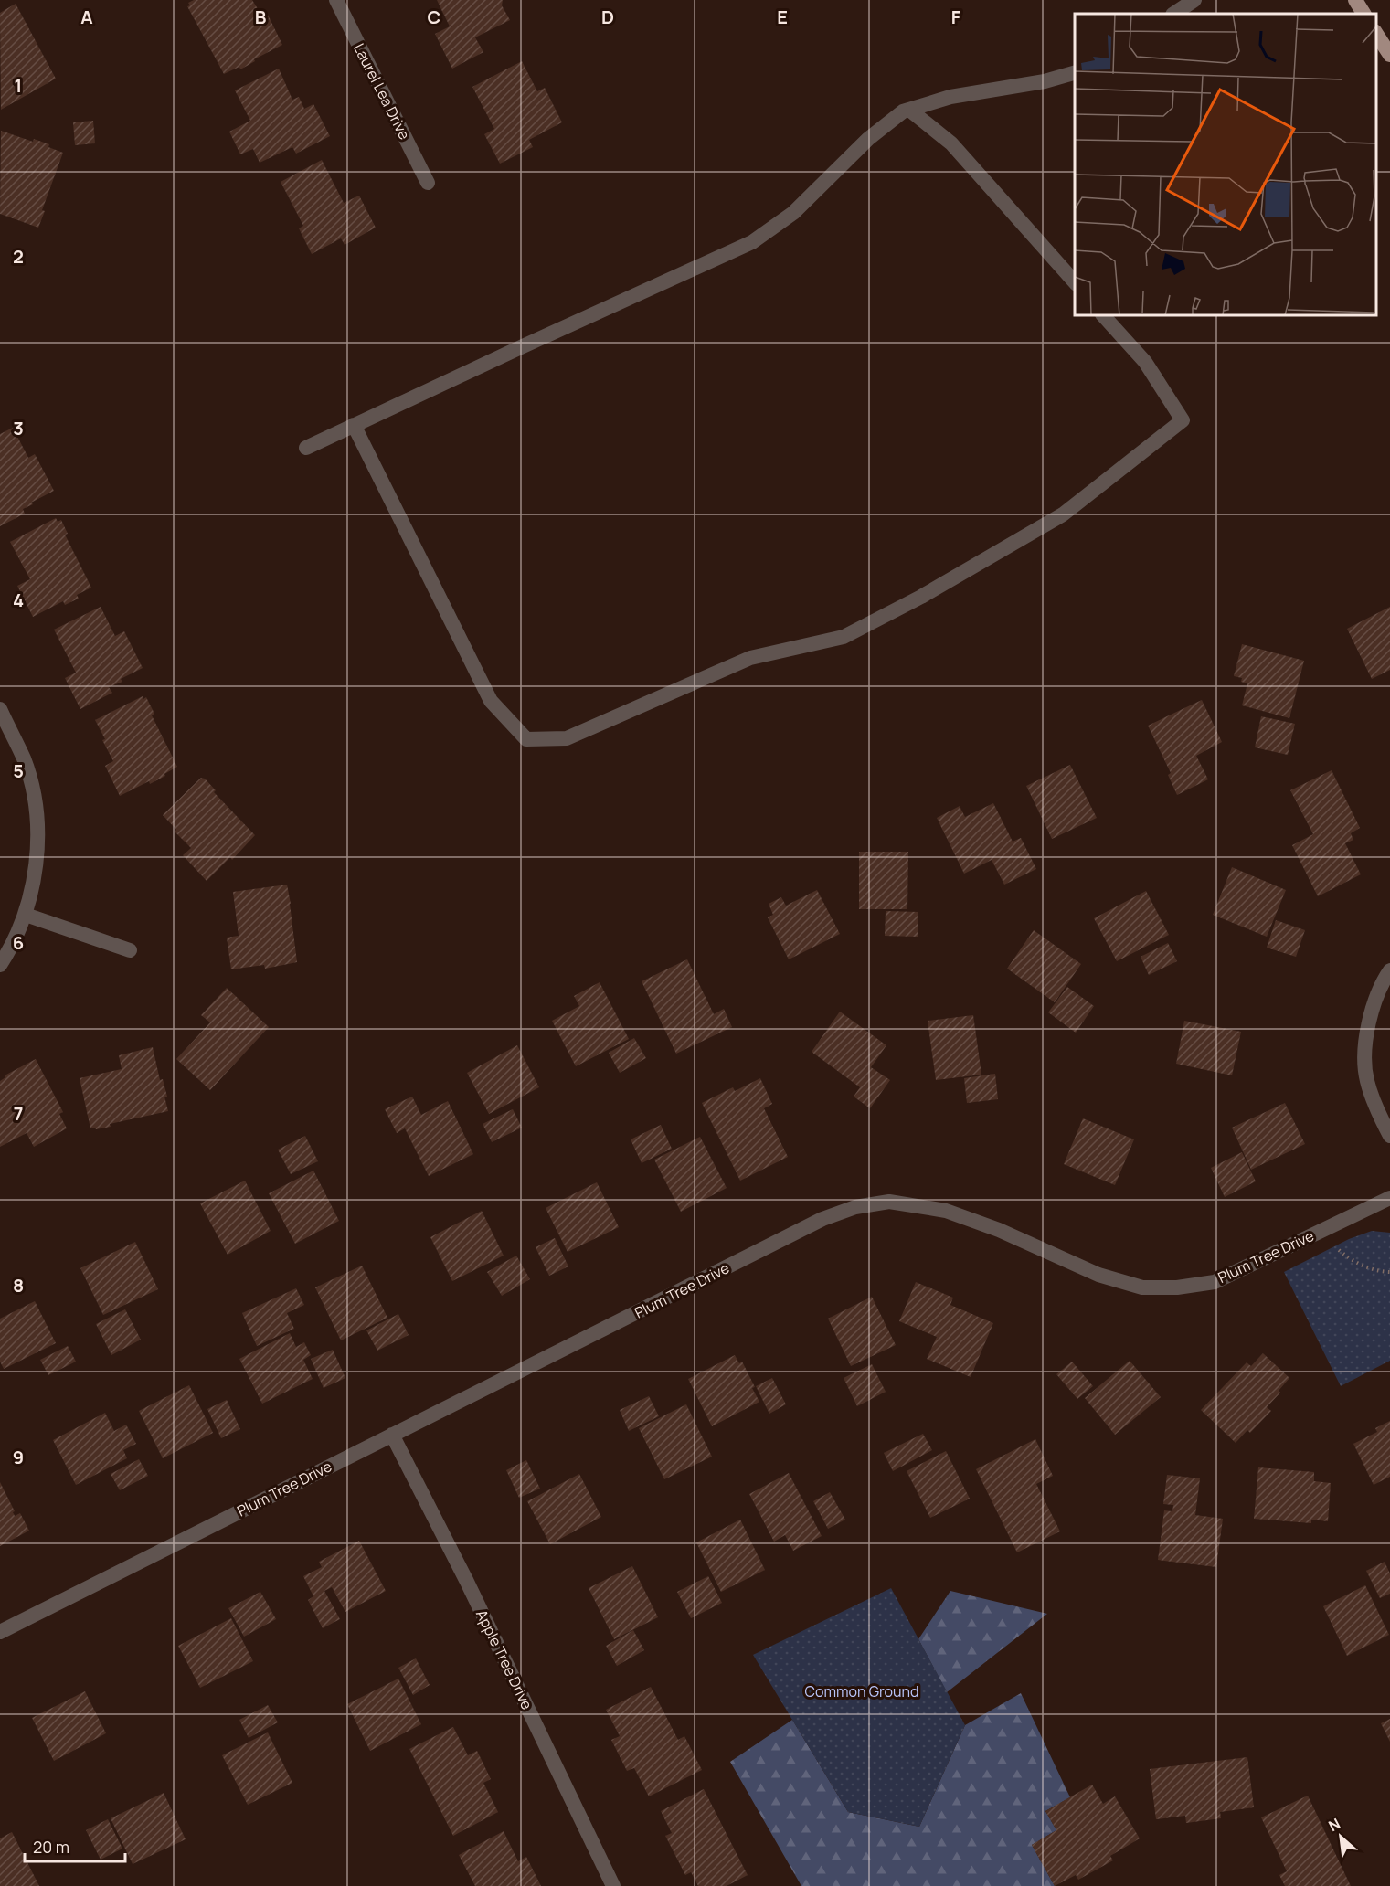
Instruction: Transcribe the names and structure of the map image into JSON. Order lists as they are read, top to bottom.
{
  "streets": {
    "street": ["Laurel Lea Drive", "Plum Tree Drive", "Apple Tree Drive"]
  },
  "crossings": [
    ["Plum Tree Drive", "Apple Tree Drive"]
  ],
  "parks": ["Common Ground"],
  "scale_bar": "20 m",
  "north": "top left",
  "grid": {
    "columns": [
      "A",
      "B",
      "C",
      "D",
      "E",
      "F"
    ],
    "rows": [
      "1",
      "2",
      "3",
      "4",
      "5",
      "6",
      "7",
      "8",
      "9"
    ]
  }
}
